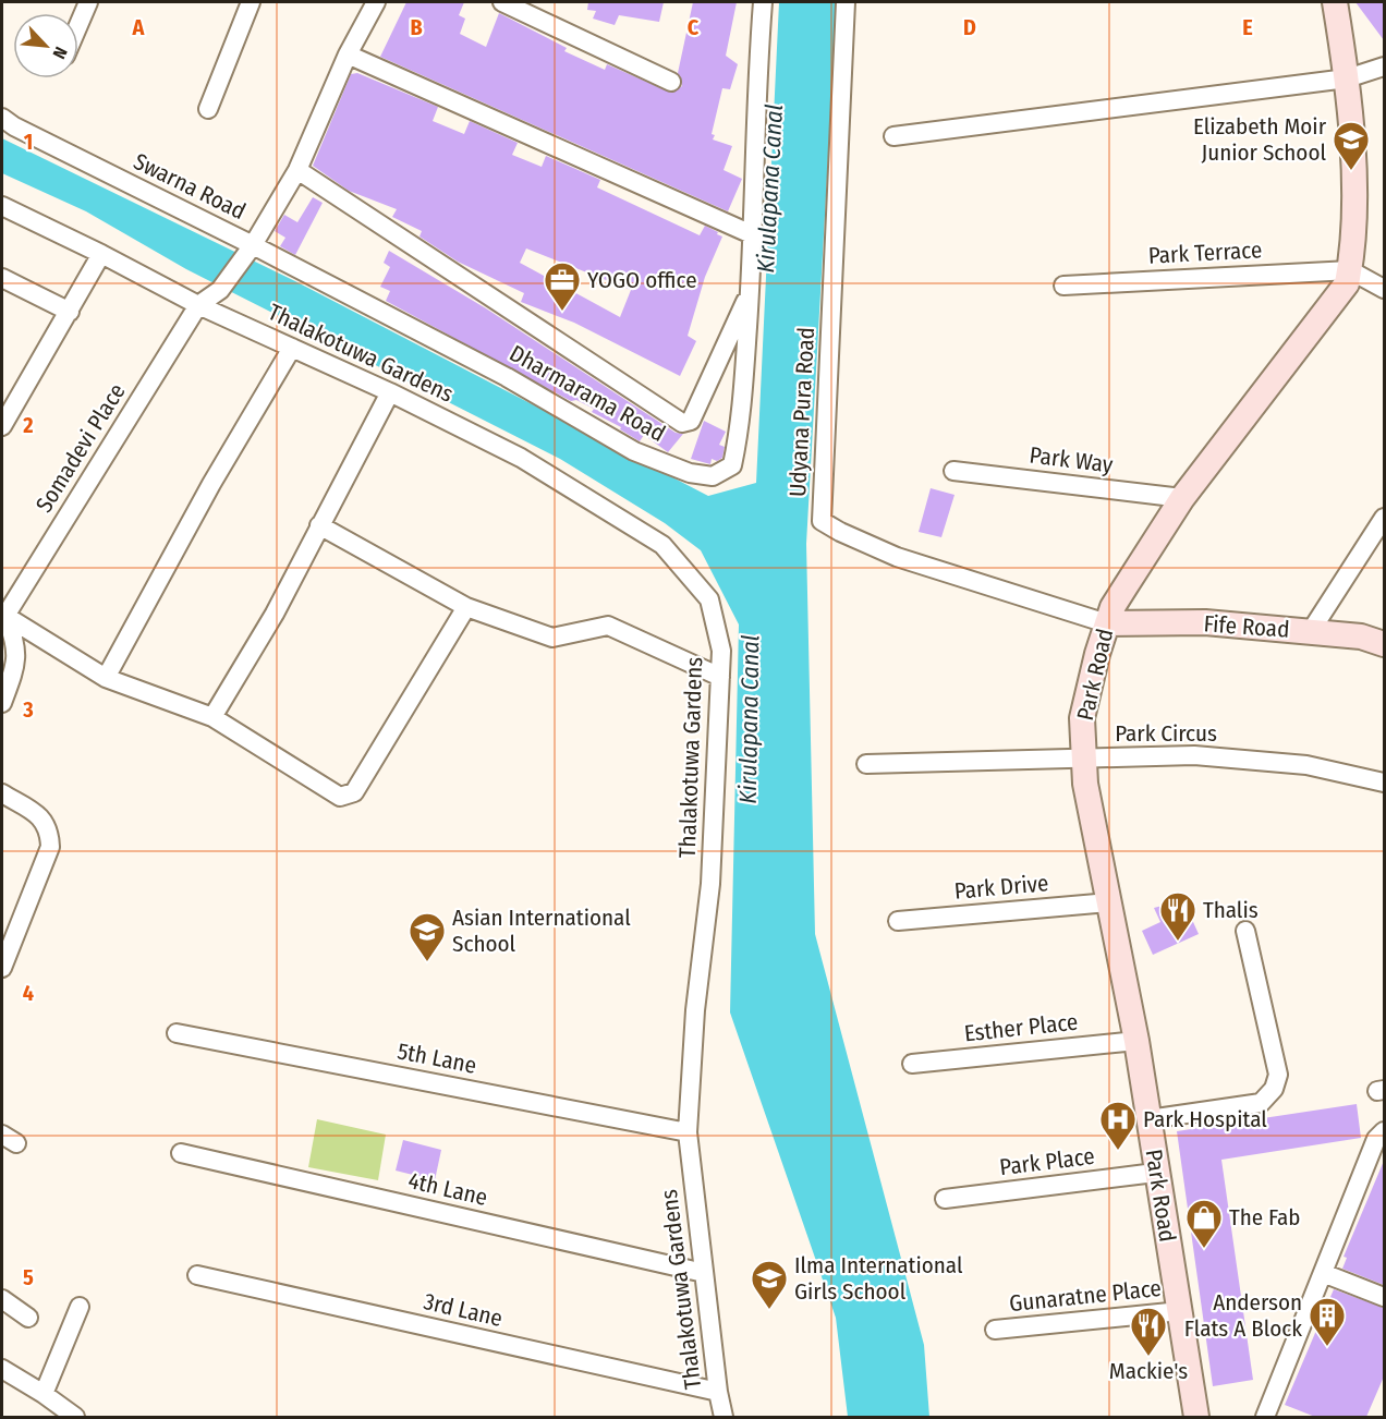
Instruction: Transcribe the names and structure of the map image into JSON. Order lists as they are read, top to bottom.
{
  "streets": {
    "main road": ["Fife Road", "Park Road"],
    "street": [
      "Swarna Road",
      "Park Terrace",
      "Thalakotuwa Gardens",
      "Dharmarama Road",
      "Udyana Pura Road",
      "Somadevi Place",
      "Park Way",
      "Park Circus",
      "Park Drive",
      "Esther Place",
      "5th Lane",
      "Park Place",
      "4th Lane",
      "Gunaratne Place",
      "3rd Lane"
    ]
  },
  "crossings": [
    ["Swarna Road", "Dharmarama Road"],
    ["Park Terrace", "Park Road"],
    ["Thalakotuwa Gardens", "Somadevi Place"],
    ["Thalakotuwa Gardens", "5th Lane"],
    ["Thalakotuwa Gardens", "4th Lane"],
    ["Thalakotuwa Gardens", "3rd Lane"],
    ["Udyana Pura Road", "Fife Road"],
    ["Udyana Pura Road", "Park Road"],
    ["Park Way", "Park Road"],
    ["Fife Road", "Park Road"],
    ["Park Road", "Park Circus"],
    ["Park Road", "Park Drive"],
    ["Park Road", "Esther Place"],
    ["Park Road", "Park Place"],
    ["Park Road", "Gunaratne Place"]
  ],
  "water": ["Kirulapana Canal"],
  "places": {
    "school or university": ["Elizabeth Moir Junior School", "Asian International School", "Ilma International Girls School"],
    "office": ["YOGO office"],
    "restaurant": ["Thalis", "Mackie's"],
    "hospital": ["Park Hospital"],
    "shop": ["The Fab"],
    "building": ["Anderson Flats A Block"]
  },
  "north": "bottom right",
  "grid": {
    "columns": [
      "A",
      "B",
      "C",
      "D",
      "E"
    ],
    "rows": [
      "1",
      "2",
      "3",
      "4",
      "5"
    ]
  }
}
